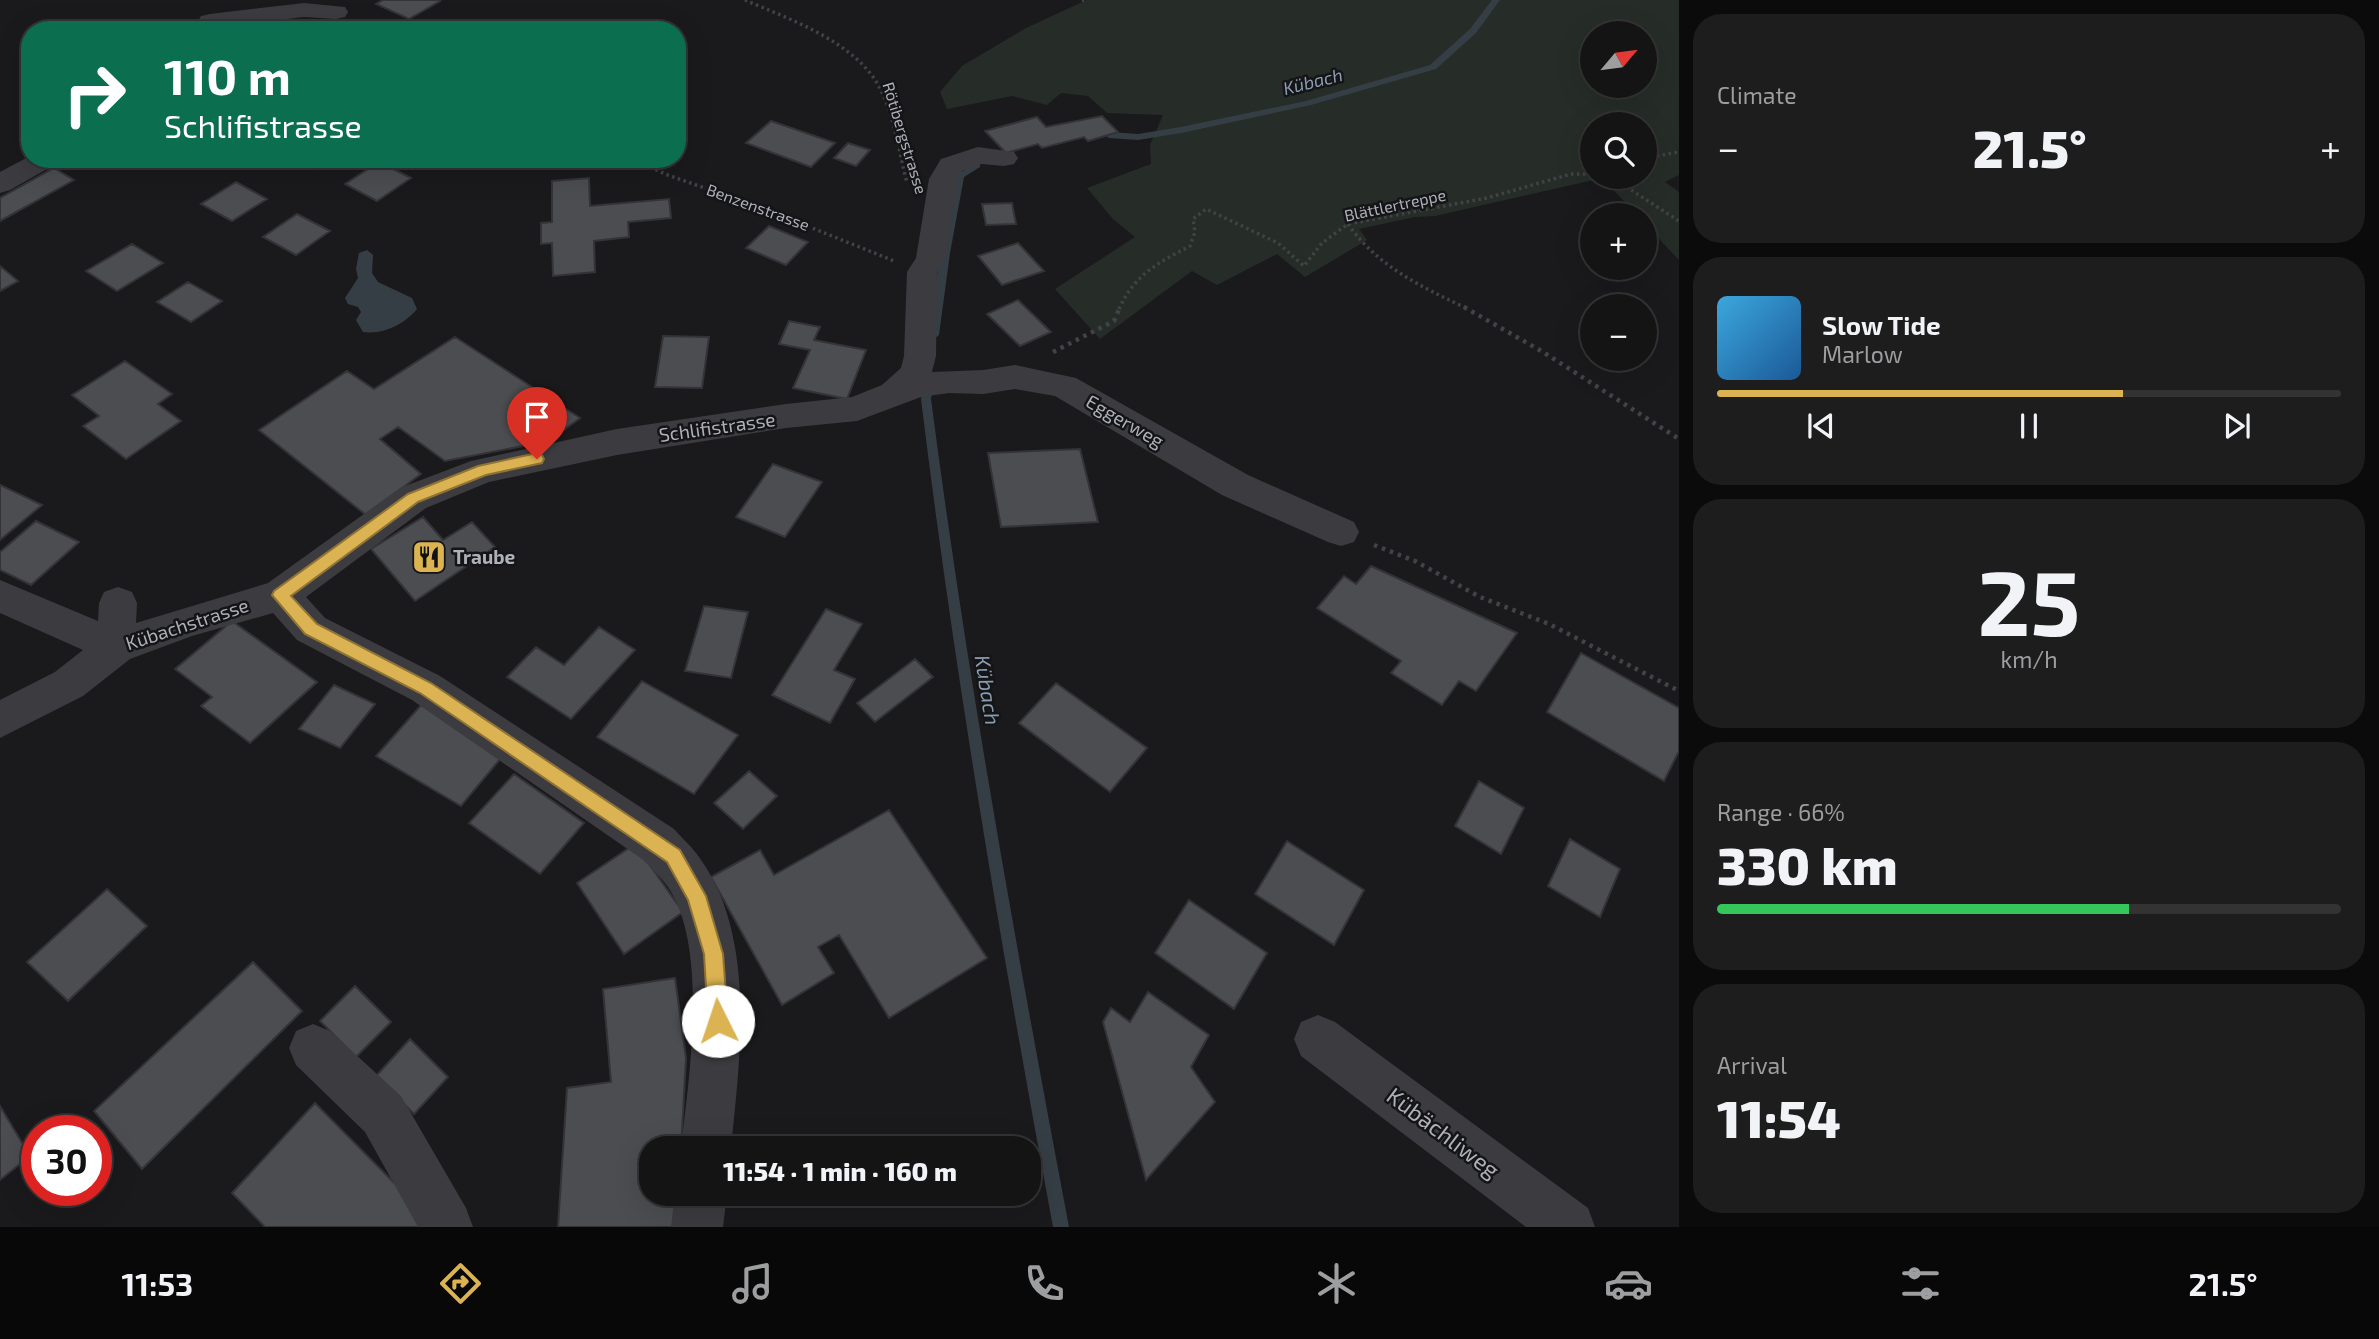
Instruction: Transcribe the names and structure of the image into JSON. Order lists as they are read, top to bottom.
{
  "streets": {
    "street": [
      "Eggerweg",
      "Schlifistrasse",
      "Kübachstrasse",
      "Kübächliweg"
    ],
    "path": ["Rötibergstrasse", "Blättlertreppe", "Benzenstrasse"]
  },
  "crossings": [
    ["Blättlertreppe", "Eggerweg"],
    ["Eggerweg", "Schlifistrasse"],
    ["Schlifistrasse", "Kübachstrasse"]
  ],
  "water": ["Kübach"],
  "places": {
    "restaurant": ["Traube"]
  },
  "north": "top right",
  "page": {
    "tile": [
      "Climate",
      ["25", "km/h"],
      ["Range · 66%", "330 km"],
      ["Arrival", "11:54"]
    ],
    "map_buttons": ["+", "−"],
    "turn": ["110 m", "Schlifistrasse"],
    "heat": ["−", "21.5°", "+"],
    "song": ["Slow Tide", "Marlow"],
    "limit": "30",
    "trip": "11:54 · 1 min · 160 m",
    "tabs": ["11:53", "21.5°"]
  }
}
